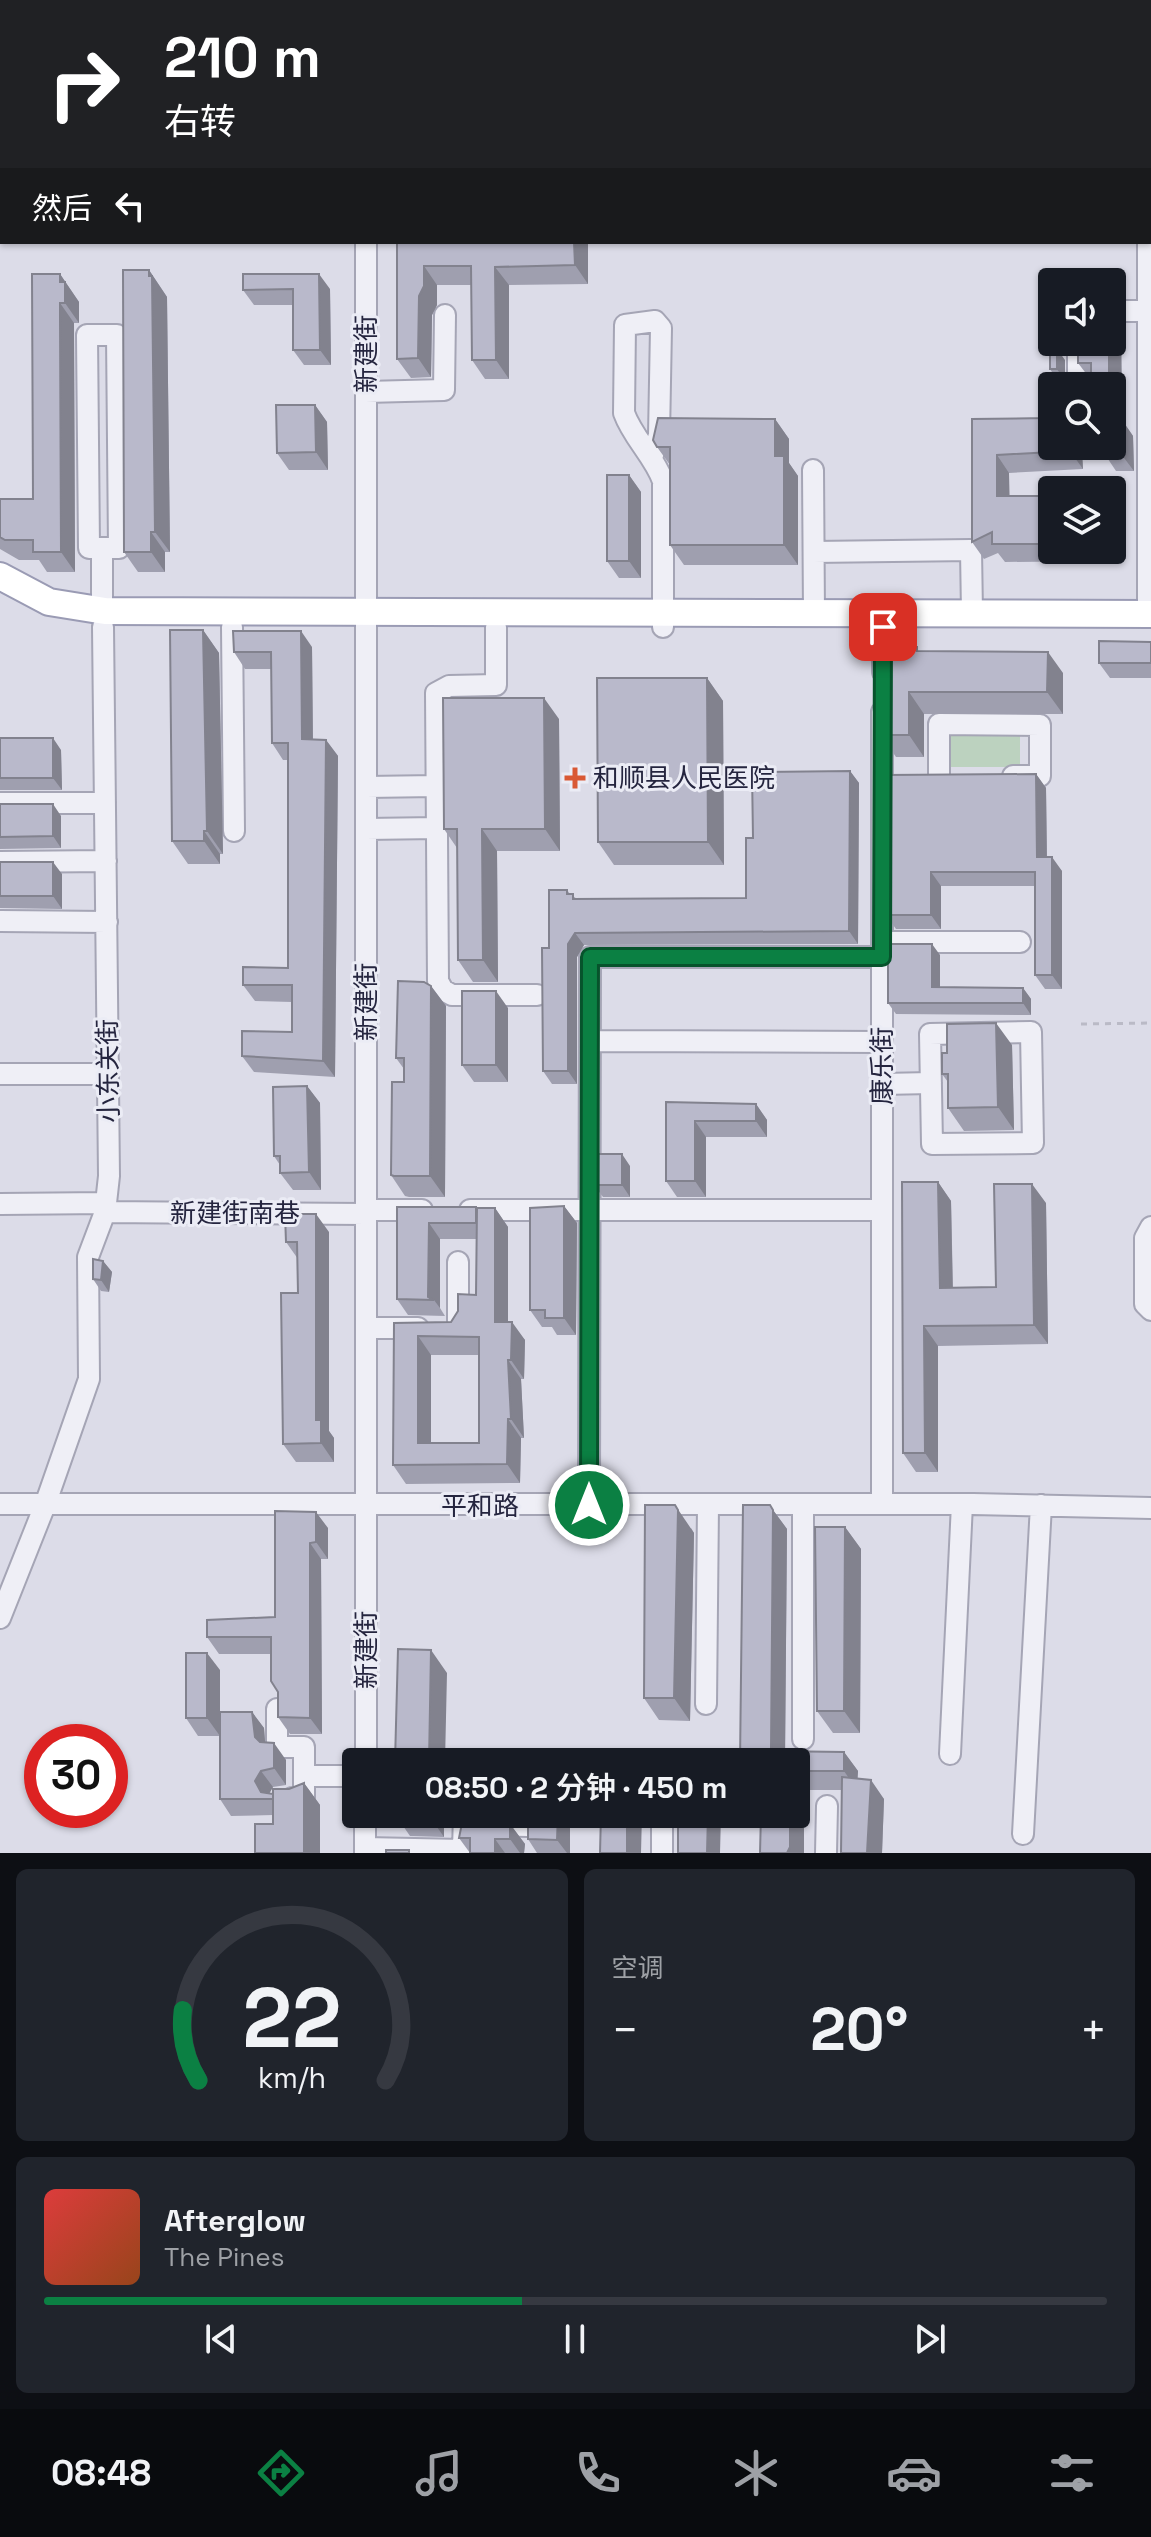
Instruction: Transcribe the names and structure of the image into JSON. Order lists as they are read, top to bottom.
{
  "streets": {
    "street": [
      "新建街",
      "康乐街",
      "小东关街",
      "新建街南巷",
      "平和路"
    ]
  },
  "crossings": [
    ["新建街", "新建街南巷"],
    ["新建街", "平和路"],
    ["康乐街", "新建街南巷"],
    ["康乐街", "平和路"],
    ["小东关街", "新建街南巷"],
    ["小东关街", "平和路"]
  ],
  "places": {
    "health": ["和顺县人民医院"]
  },
  "page": {
    "turn": ["210 m", "右转"],
    "then": "然后",
    "limit": "30",
    "trip": "08:50 · 2 分钟 · 450 m",
    "tile": "空调",
    "heat": ["−", "20°", "+"],
    "song": ["Afterglow", "The Pines"],
    "tabs": "08:48",
    "gauge": ["22", "km/h"]
  }
}
